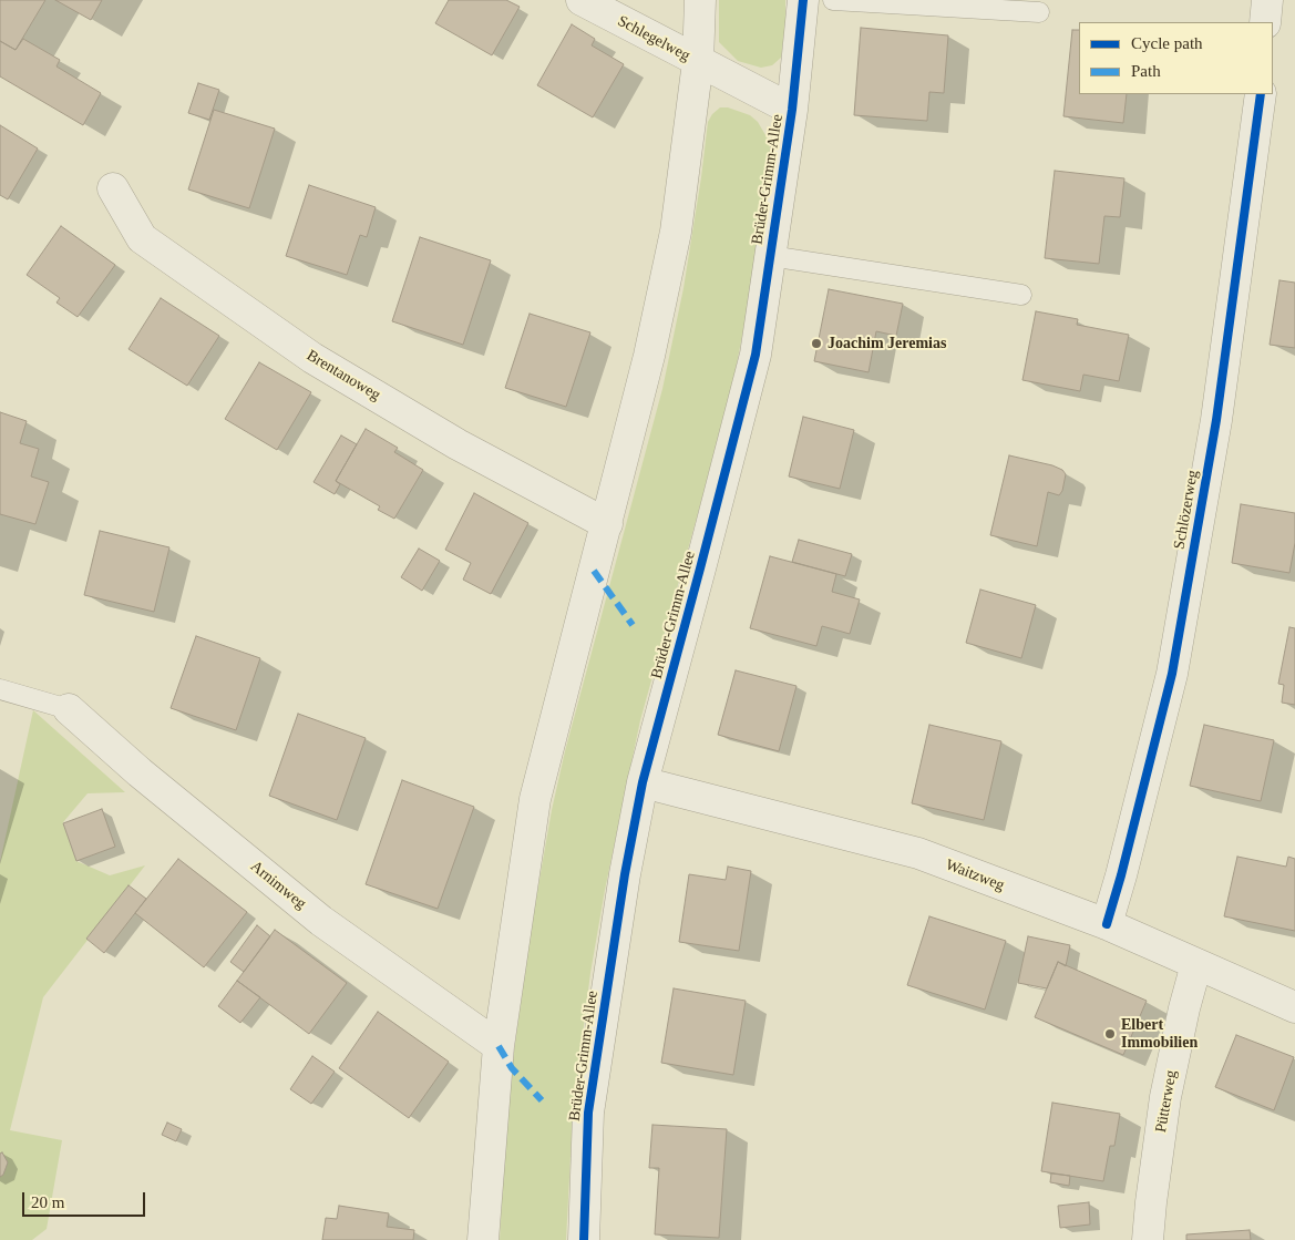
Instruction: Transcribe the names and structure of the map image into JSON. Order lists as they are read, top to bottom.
{
  "streets": {
    "street": [
      "Schlegelweg",
      "Brüder-Grimm-Allee",
      "Brentanoweg",
      "Schlözerweg",
      "Waitzweg",
      "Arnimweg",
      "Pütterweg"
    ]
  },
  "crossings": [
    ["Schlegelweg", "Brüder-Grimm-Allee"],
    ["Brüder-Grimm-Allee", "Waitzweg"],
    ["Schlözerweg", "Waitzweg"],
    ["Waitzweg", "Pütterweg"]
  ],
  "places": ["Joachim Jeremias", "Elbert Immobilien"],
  "legend": ["Cycle path", "Path"],
  "scale_bar": "20 m"
}
